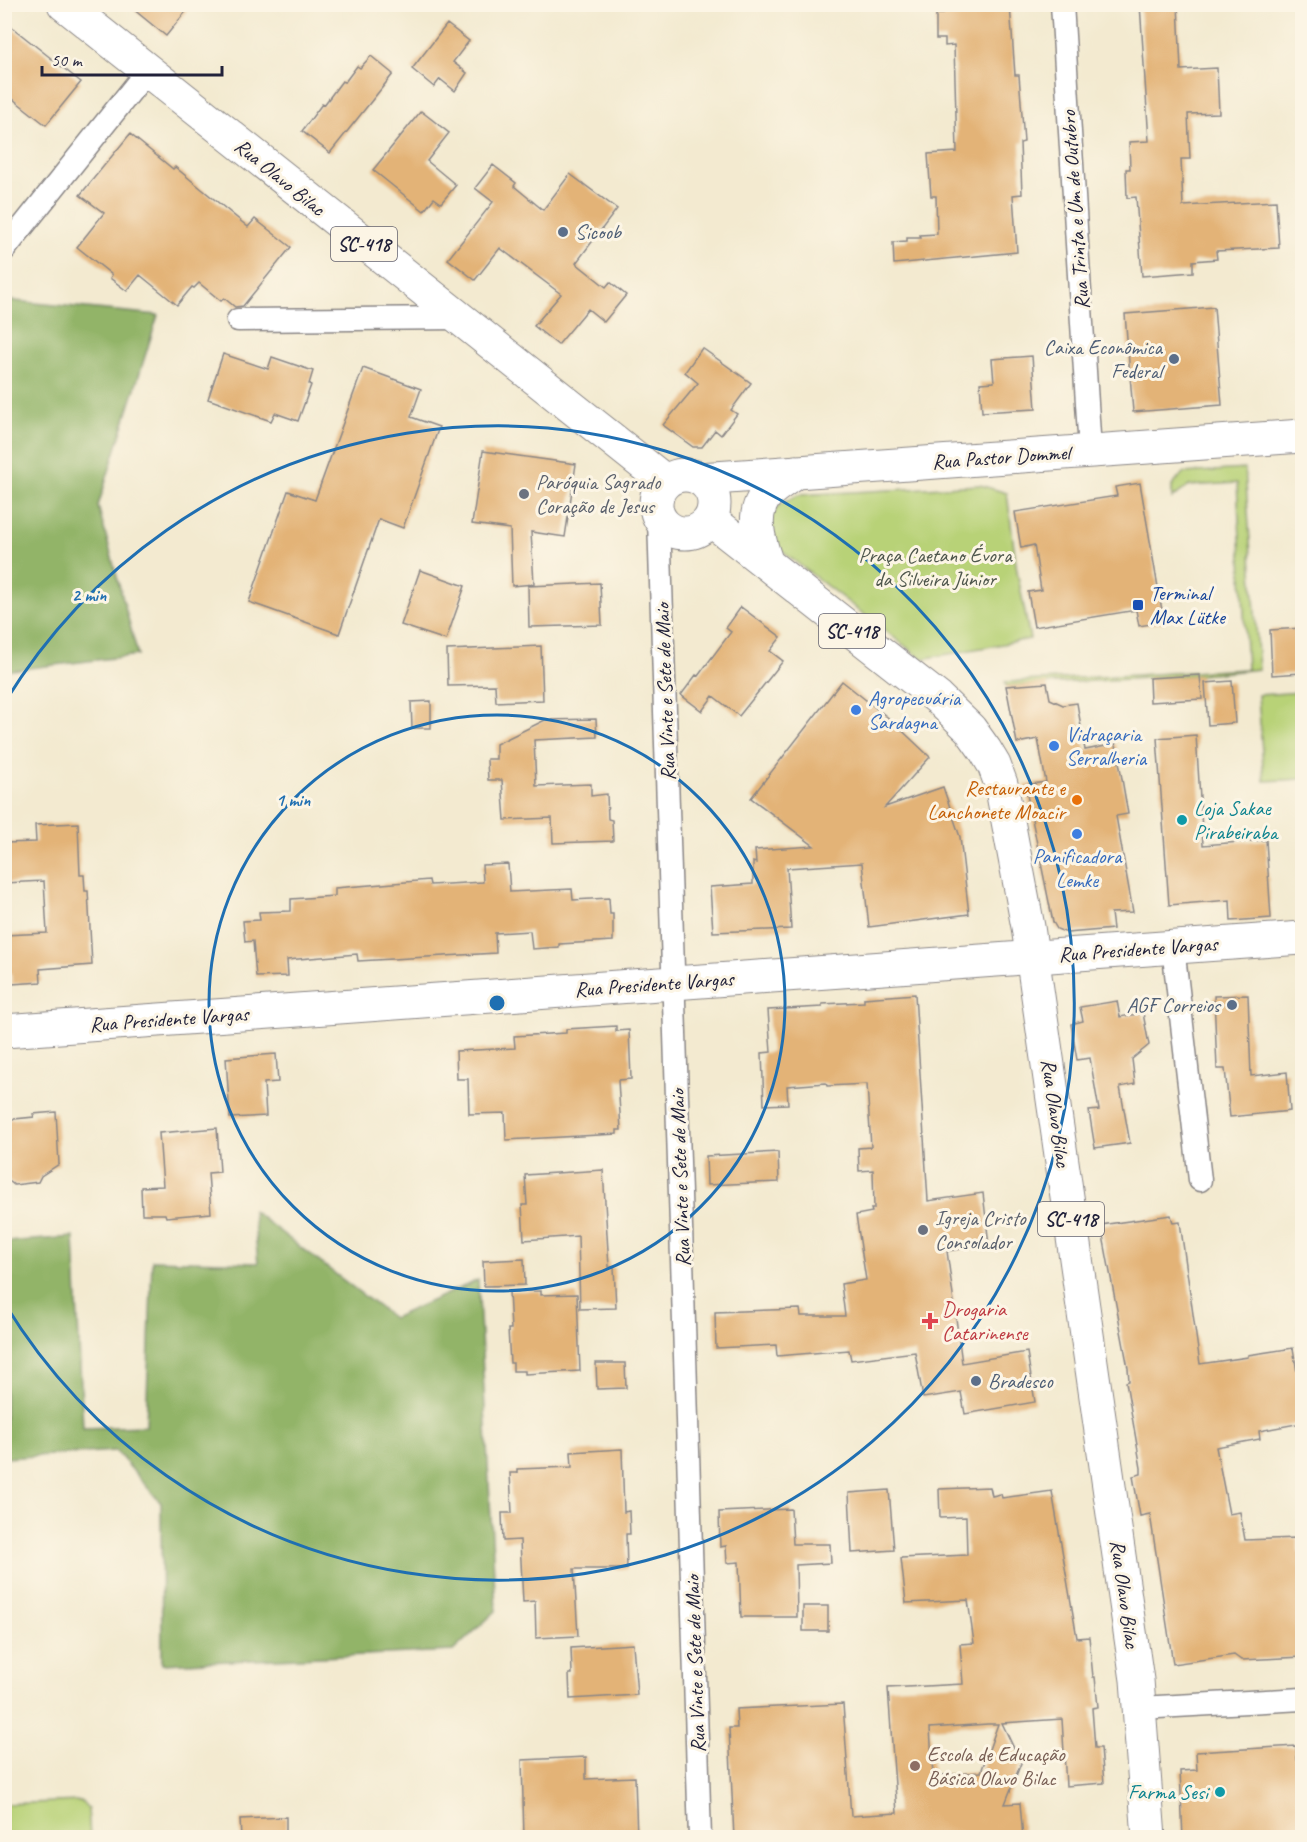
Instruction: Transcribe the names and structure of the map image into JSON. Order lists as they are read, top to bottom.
{
  "streets": {
    "main road": [
      "Rua Olavo Bilac",
      "SC-418",
      "Rua Pastor Dommel",
      "Rua Presidente Vargas"
    ],
    "street": ["Rua Trinta e Um de Outubro", "Rua Vinte e Sete de Maio"]
  },
  "crossings": [
    ["Rua Olavo Bilac", "Rua Pastor Dommel"],
    ["Rua Olavo Bilac", "Rua Vinte e Sete de Maio"],
    ["Rua Olavo Bilac", "Rua Presidente Vargas"],
    ["Rua Trinta e Um de Outubro", "Rua Pastor Dommel"],
    ["Rua Pastor Dommel", "Rua Vinte e Sete de Maio"],
    ["Rua Vinte e Sete de Maio", "Rua Presidente Vargas"]
  ],
  "parks": ["Praça Caetano Évora da Silveira Júnior"],
  "places": {
    "other": [
      "Sicoob",
      "Caixa Econômica Federal",
      "Paróquia Sagrado Coração de Jesus",
      "Agropecuária Sardagna",
      "Vidraçaria Serralheria",
      "Restaurante e Lanchonete Moacir",
      "Loja Sakae Pirabeiraba",
      "Panificadora Lemke",
      "AGF Correios",
      "Igreja Cristo Consolador",
      "Bradesco",
      "Escola de Educação Básica Olavo Bilac",
      "Farma Sesi"
    ],
    "transit": ["Terminal Max Lütke"],
    "health": ["Drogaria Catarinense"]
  },
  "scale_bar": "50 m",
  "rings": ["2 min", "1 min"]
}
